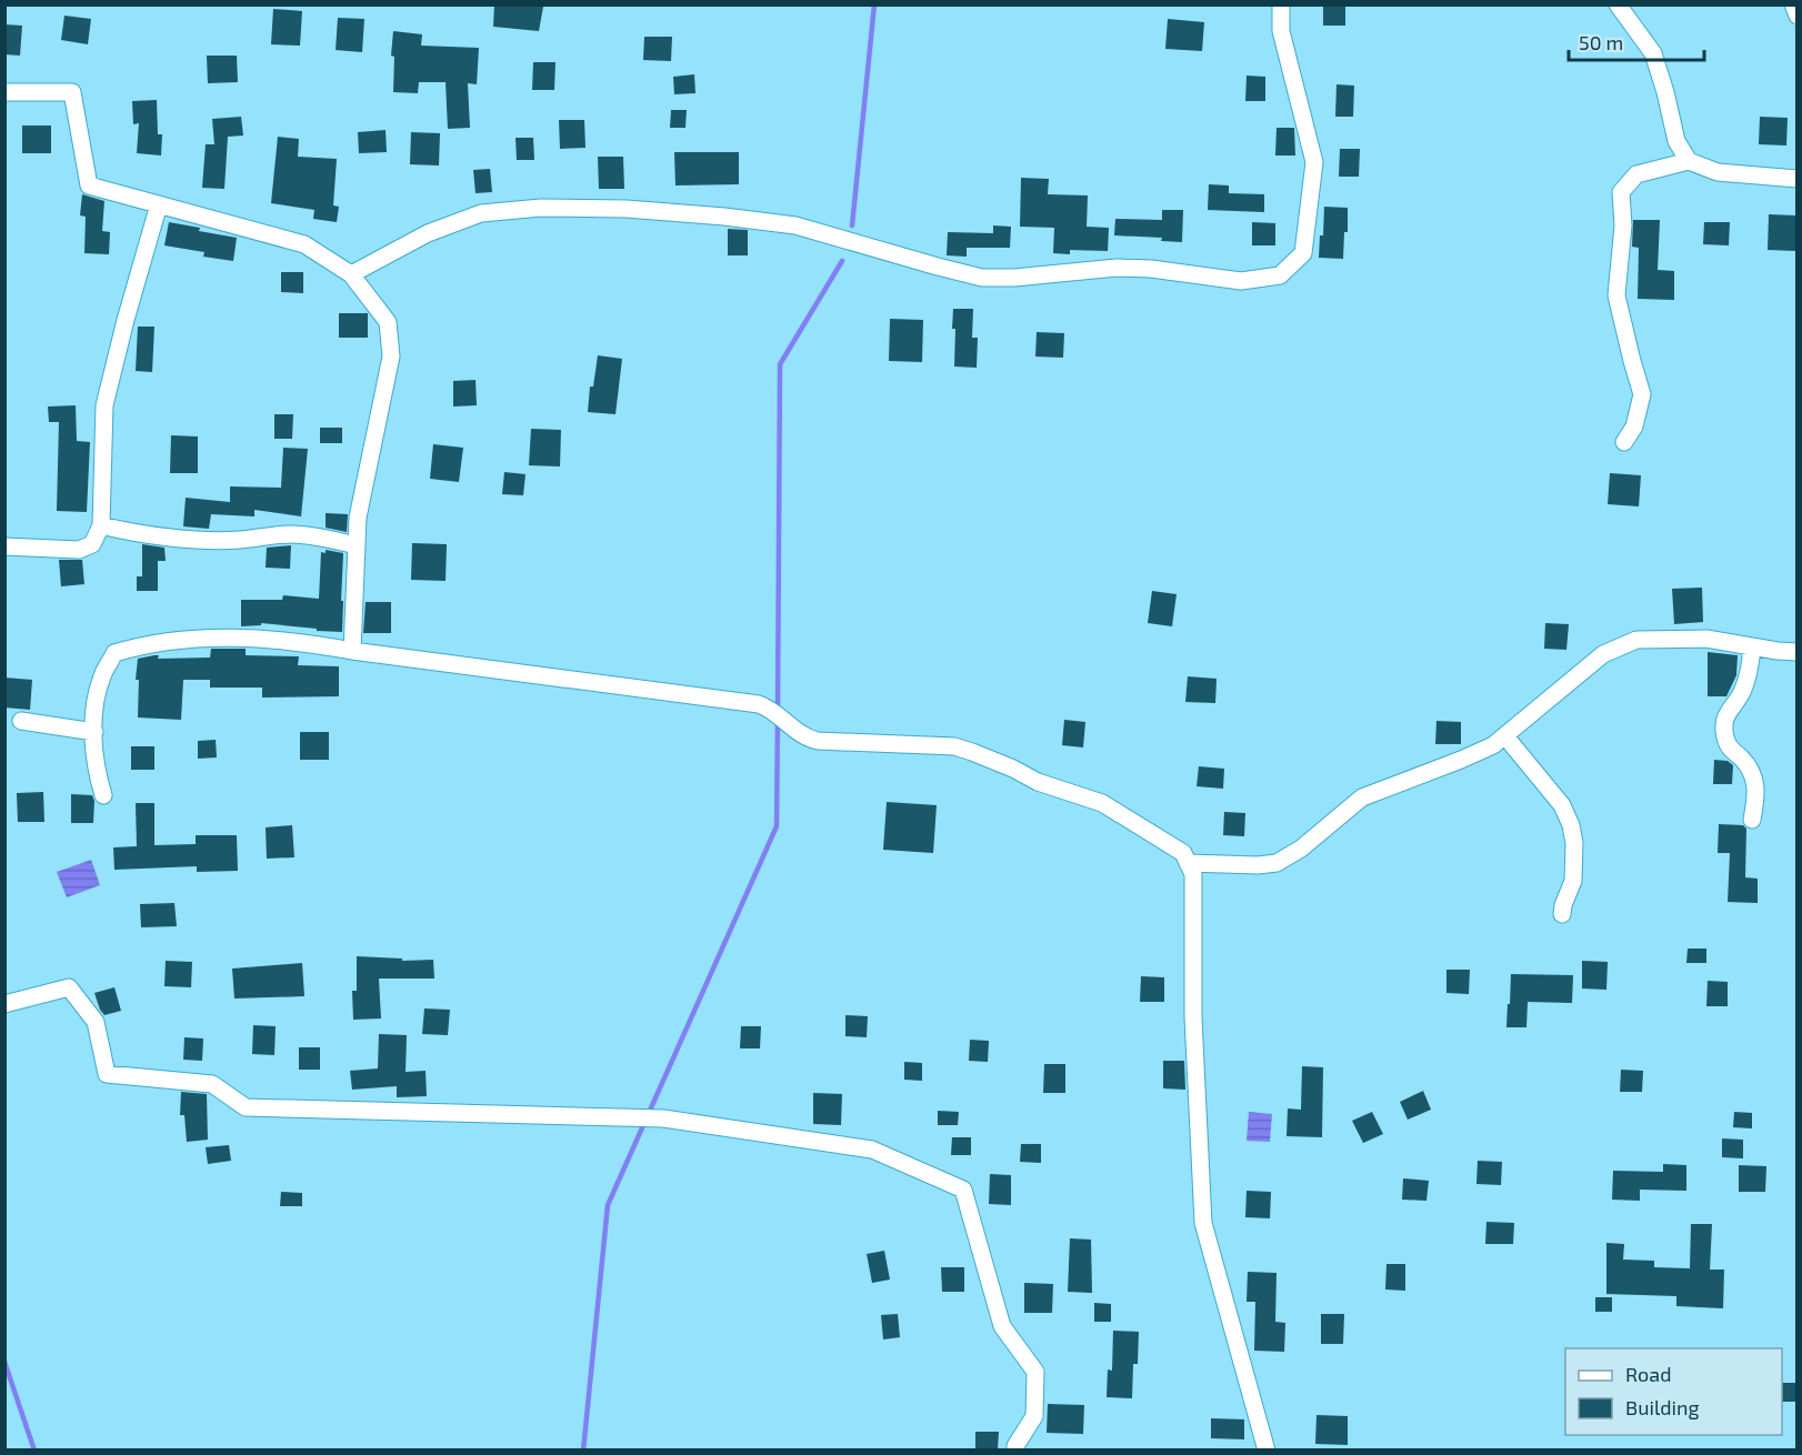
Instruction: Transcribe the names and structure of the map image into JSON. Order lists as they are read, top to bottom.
{
  "legend": ["Road", "Building"],
  "scale_bar": "50 m"
}
